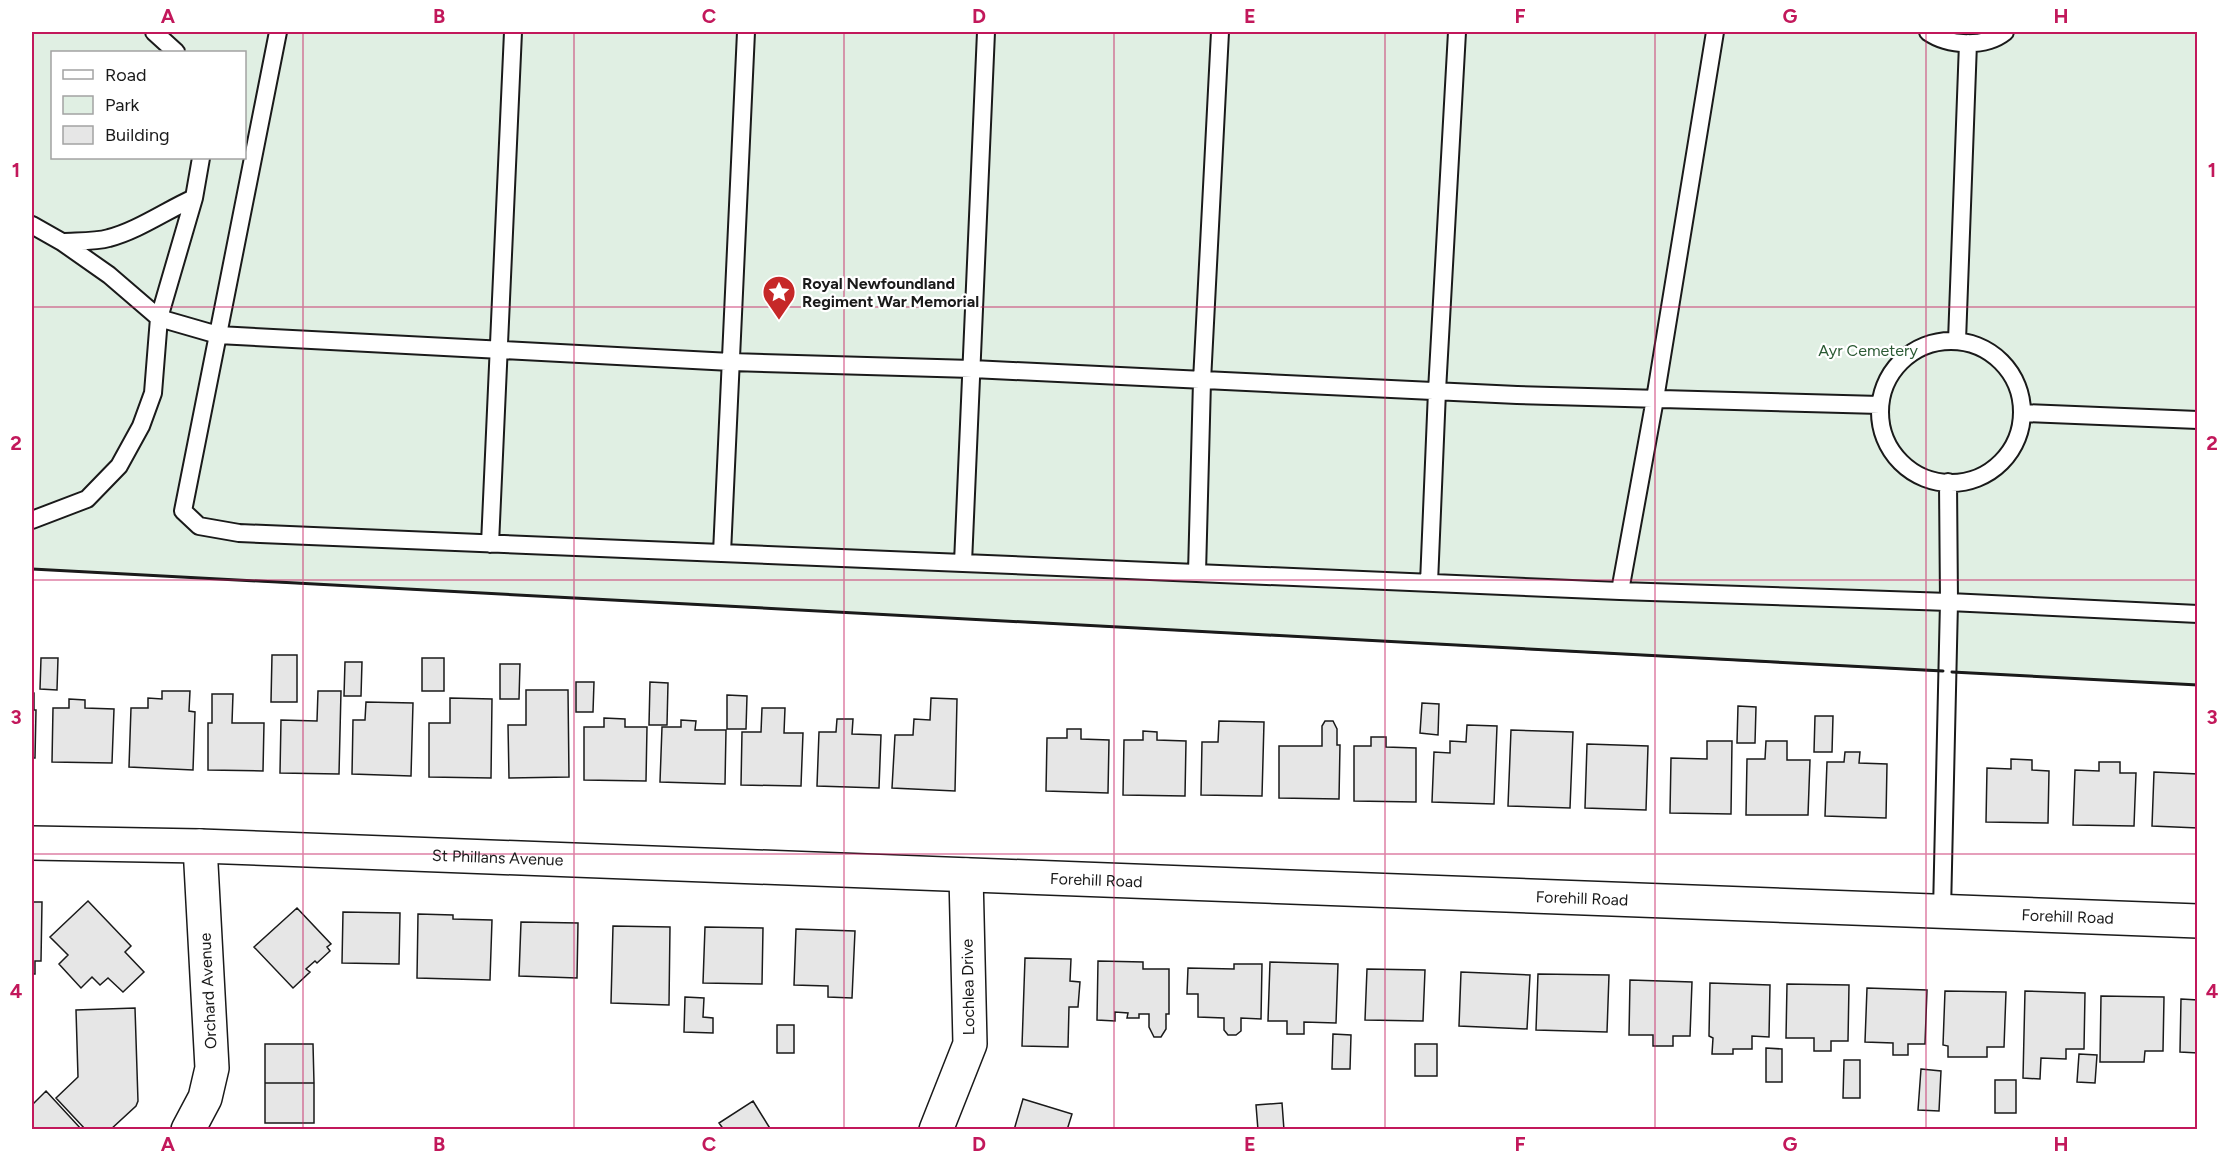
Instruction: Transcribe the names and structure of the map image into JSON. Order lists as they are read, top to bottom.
{
  "streets": {
    "street": [
      "St Phillans Avenue",
      "Forehill Road",
      "Lochlea Drive",
      "Orchard Avenue"
    ]
  },
  "crossings": [
    ["St Phillans Avenue", "Forehill Road"],
    ["St Phillans Avenue", "Lochlea Drive"],
    ["St Phillans Avenue", "Orchard Avenue"],
    ["Forehill Road", "Lochlea Drive"]
  ],
  "parks": ["Ayr Cemetery"],
  "places": {
    "place": ["Royal Newfoundland Regiment War Memorial"]
  },
  "legend": ["Road", "Park", "Building"],
  "grid": {
    "columns": [
      "A",
      "B",
      "C",
      "D",
      "E",
      "F",
      "G",
      "H"
    ],
    "rows": [
      "1",
      "2",
      "3",
      "4"
    ]
  }
}
